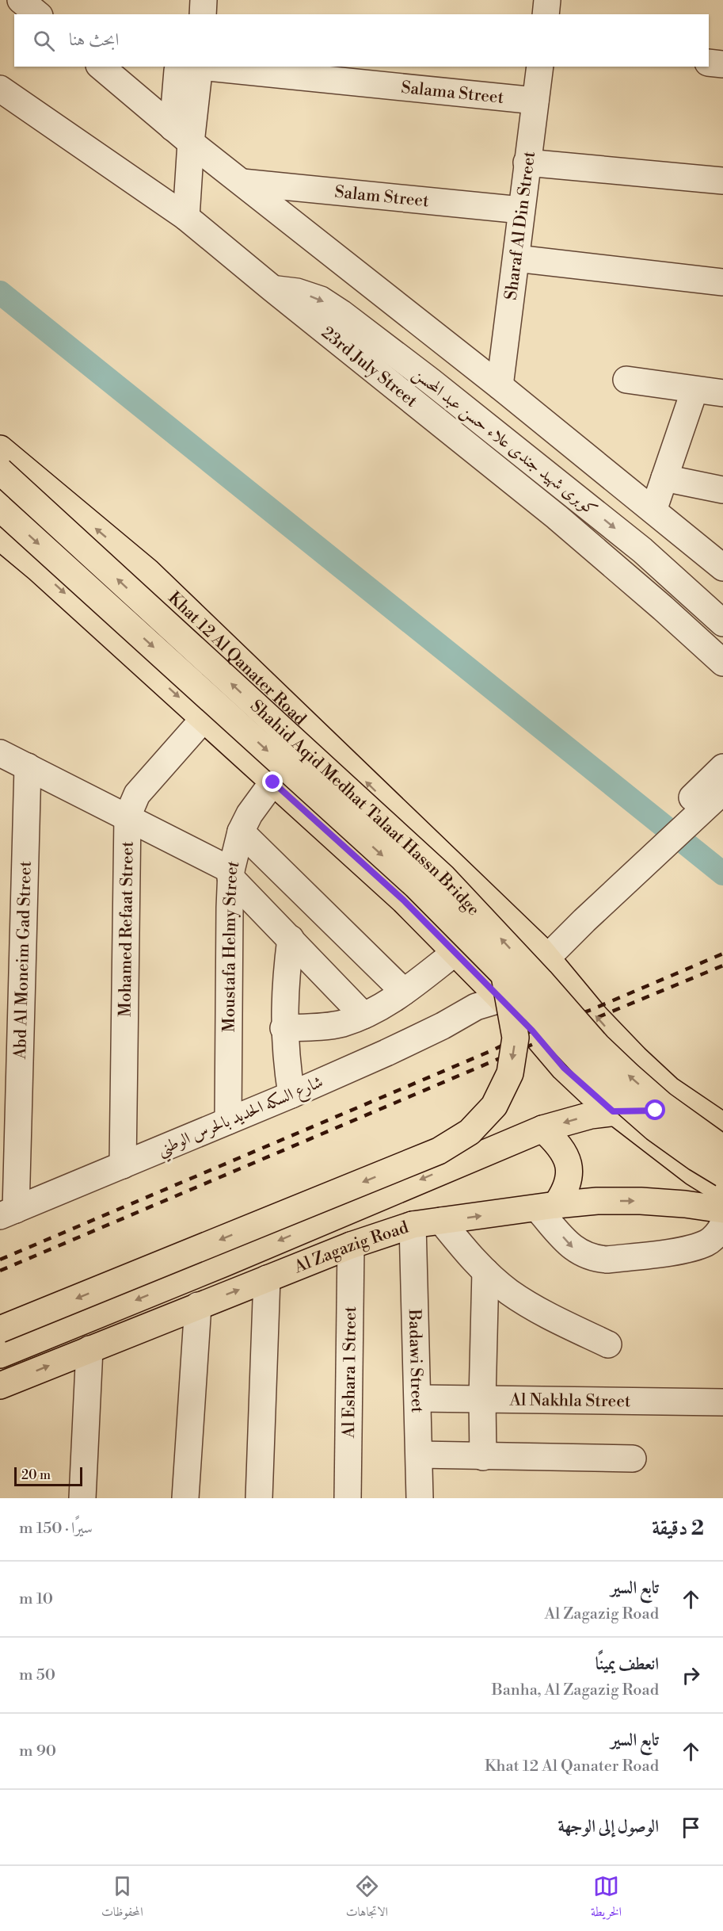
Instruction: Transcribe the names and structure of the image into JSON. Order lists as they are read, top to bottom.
{
  "streets": {
    "main road": ["Khat 12 Al Qanater Road", "Shahid Aqid Medhat Talaat Hassn Bridge", "Al Zagazig Road"],
    "street": [
      "Salama Street",
      "Salam Street",
      "Sharaf Al Din Street",
      "23rd July Street",
      "كوبرى شهيد جندى علاء حسن عبد المحسن",
      "Mohamed Refaat Street",
      "Moustafa Helmy Street",
      "Abd Al Moneim Gad Street",
      "شارع السكه الحديد بالحرس الوطني",
      "Badawi Street",
      "Al Eshara 1 Street",
      "Al Nakhla Street"
    ]
  },
  "crossings": [
    ["Salama Street", "Sharaf Al Din Street"],
    ["Salam Street", "Sharaf Al Din Street"],
    ["23rd July Street", "كوبرى شهيد جندى علاء حسن عبد المحسن"],
    ["Khat 12 Al Qanater Road", "شارع السكه الحديد بالحرس الوطني"],
    ["Khat 12 Al Qanater Road", "Al Zagazig Road"],
    ["Shahid Aqid Medhat Talaat Hassn Bridge", "شارع السكه الحديد بالحرس الوطني"],
    ["Mohamed Refaat Street", "شارع السكه الحديد بالحرس الوطني"],
    ["Moustafa Helmy Street", "شارع السكه الحديد بالحرس الوطني"],
    ["Abd Al Moneim Gad Street", "شارع السكه الحديد بالحرس الوطني"],
    ["Al Zagazig Road", "Badawi Street"],
    ["Al Zagazig Road", "Al Eshara 1 Street"],
    ["Badawi Street", "Al Nakhla Street"]
  ],
  "scale_bar": "20 m",
  "page": {
    "search": "ابحث هنا",
    "scale": "20 m",
    "heading": ["2 دقيقة", "سيرًا · 150 m"],
    "list": [
      ["تابع السير", "Al Zagazig Road", "10 m"],
      ["انعطف يمينًا", "Banha, Al Zagazig Road", "50 m"],
      ["تابع السير", "Khat 12 Al Qanater Road", "90 m"],
      "الوصول إلى الوجهة"
    ],
    "nav": ["الخريطة", "الاتجاهات", "المحفوظات"]
  }
}
